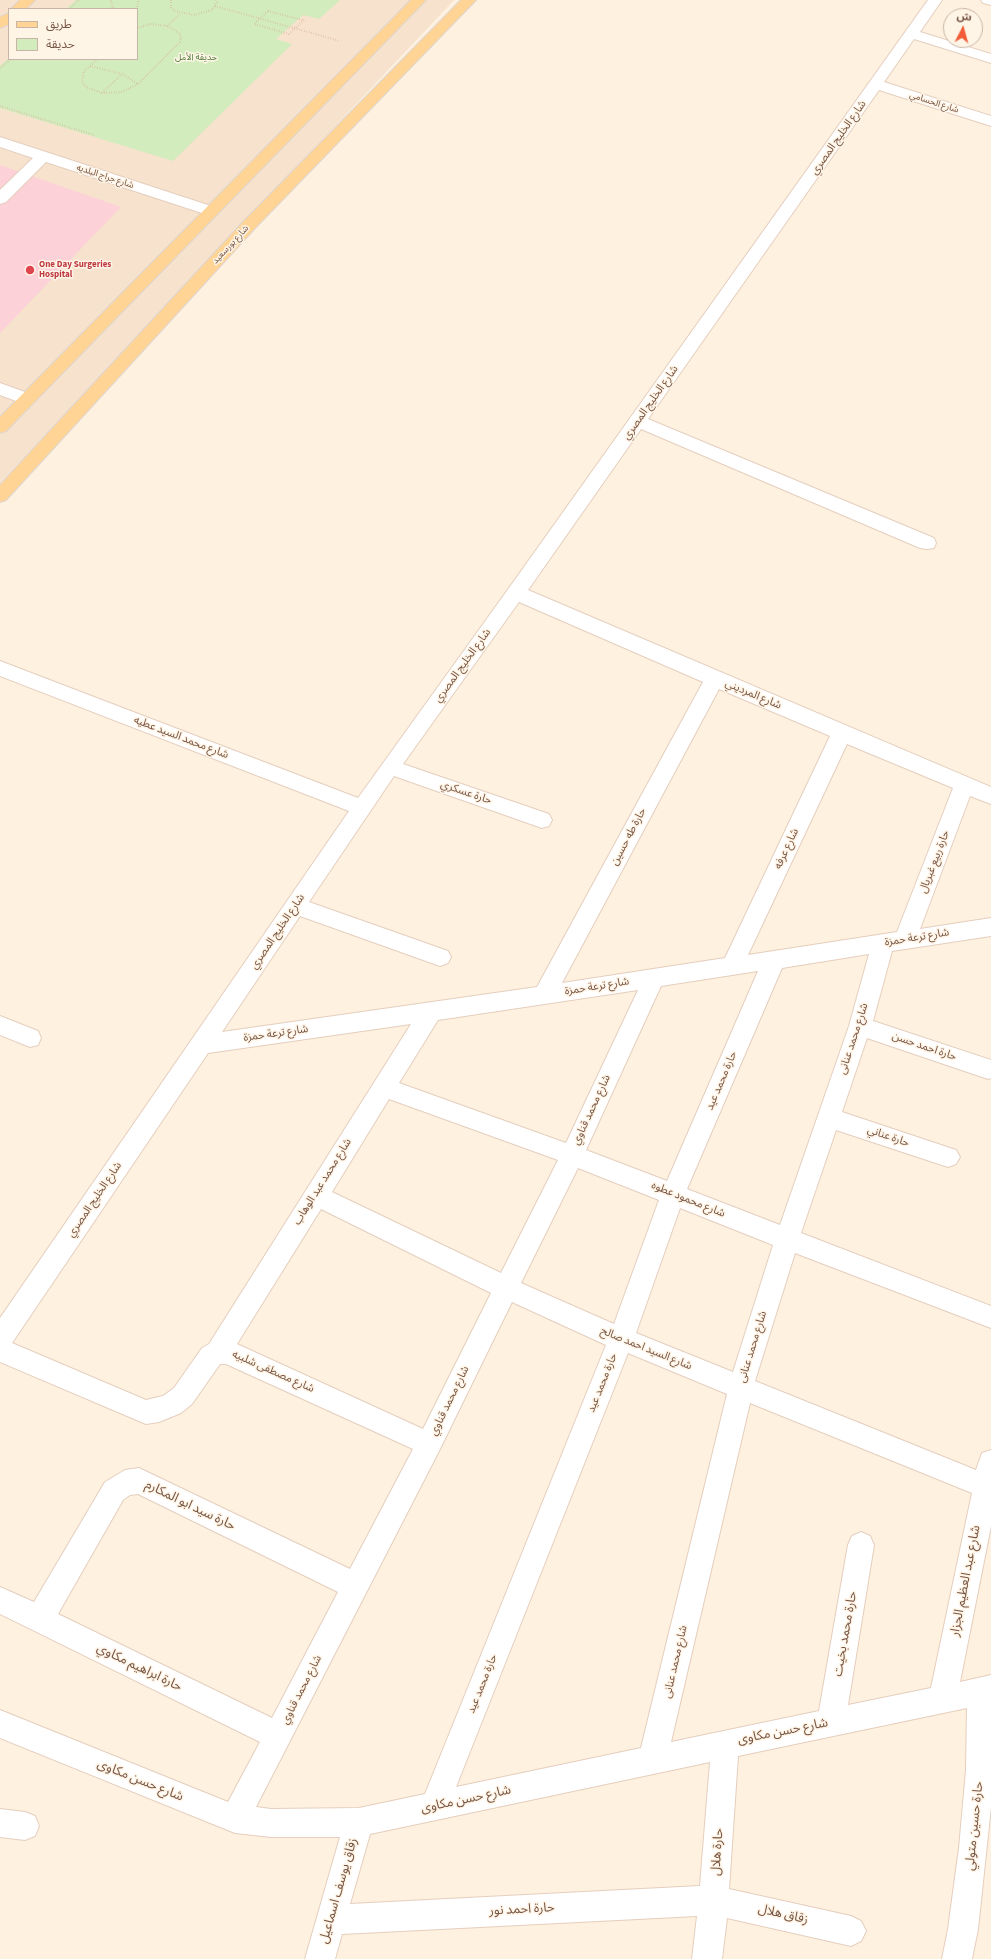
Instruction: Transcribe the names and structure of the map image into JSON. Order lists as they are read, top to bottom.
{
  "streets": {
    "main road": ["شارع بورسعيد"],
    "street": [
      "شارع الحسامي",
      "شارع الخليج المصري",
      "شارع جراج البلديه",
      "شارع المرديني",
      "شارع محمد السيد عطيه",
      "حارة عسكري",
      "حارة طه حسين",
      "شارع عرفه",
      "حارة ربيع غبريال",
      "شارع ترعة حمزة",
      "شارع محمد عنانى",
      "حارة احمد حسن",
      "حارة محمد عيد",
      "شارع محمد قناوي",
      "حارة عناني",
      "شارع محمد عبد الوهاب",
      "شارع محمود عطوه",
      "شارع السيد احمد صالح",
      "شارع مصطفى شلبيه",
      "حارة سيد ابو المكارم",
      "شارع عبد العظيم الجزار",
      "حارة محمد بخيت",
      "حارة ابراهيم مكاوي",
      "شارع حسن مكاوى",
      "حارة حسين متولي",
      "حارة هلال",
      "زقاق يوسف اسماعيل",
      "حارة احمد نور",
      "زقاق هلال"
    ]
  },
  "crossings": [
    ["شارع الحسامي", "شارع الخليج المصري"],
    ["شارع الخليج المصري", "شارع المرديني"],
    ["شارع الخليج المصري", "شارع محمد السيد عطيه"],
    ["شارع الخليج المصري", "حارة عسكري"],
    ["شارع الخليج المصري", "شارع ترعة حمزة"],
    ["شارع المرديني", "حارة طه حسين"],
    ["شارع المرديني", "شارع عرفه"],
    ["شارع المرديني", "حارة ربيع غبريال"],
    ["حارة طه حسين", "شارع ترعة حمزة"],
    ["شارع عرفه", "شارع ترعة حمزة"],
    ["حارة ربيع غبريال", "شارع ترعة حمزة"],
    ["حارة ربيع غبريال", "شارع محمد عنانى"],
    ["شارع ترعة حمزة", "شارع محمد عنانى"],
    ["شارع ترعة حمزة", "حارة محمد عيد"],
    ["شارع ترعة حمزة", "شارع محمد قناوي"],
    ["شارع ترعة حمزة", "شارع محمد عبد الوهاب"],
    ["شارع محمد عنانى", "حارة احمد حسن"],
    ["شارع محمد عنانى", "حارة عناني"],
    ["شارع محمد عنانى", "شارع محمود عطوه"],
    ["شارع محمد عنانى", "شارع السيد احمد صالح"],
    ["شارع محمد عنانى", "شارع حسن مكاوى"],
    ["حارة محمد عيد", "شارع محمود عطوه"],
    ["حارة محمد عيد", "شارع السيد احمد صالح"],
    ["حارة محمد عيد", "شارع حسن مكاوى"],
    ["شارع محمد قناوي", "شارع محمود عطوه"],
    ["شارع محمد قناوي", "شارع السيد احمد صالح"],
    ["شارع محمد قناوي", "شارع مصطفى شلبيه"],
    ["شارع محمد قناوي", "حارة سيد ابو المكارم"],
    ["شارع محمد قناوي", "حارة ابراهيم مكاوي"],
    ["شارع محمد قناوي", "شارع حسن مكاوى"],
    ["شارع محمد عبد الوهاب", "شارع محمود عطوه"],
    ["شارع محمد عبد الوهاب", "شارع السيد احمد صالح"],
    ["شارع محمد عبد الوهاب", "شارع مصطفى شلبيه"],
    ["شارع السيد احمد صالح", "شارع عبد العظيم الجزار"],
    ["حارة سيد ابو المكارم", "حارة ابراهيم مكاوي"],
    ["شارع عبد العظيم الجزار", "شارع حسن مكاوى"],
    ["حارة محمد بخيت", "شارع حسن مكاوى"],
    ["شارع حسن مكاوى", "حارة حسين متولي"],
    ["شارع حسن مكاوى", "حارة هلال"],
    ["شارع حسن مكاوى", "زقاق يوسف اسماعيل"],
    ["حارة هلال", "حارة احمد نور"],
    ["حارة هلال", "زقاق هلال"],
    ["زقاق يوسف اسماعيل", "حارة احمد نور"],
    ["حارة احمد نور", "زقاق هلال"]
  ],
  "parks": ["حديقة الأمل"],
  "places": ["One Day Surgeries Hospital"],
  "legend": ["طريق", "حديقة"],
  "north": "top"
}
